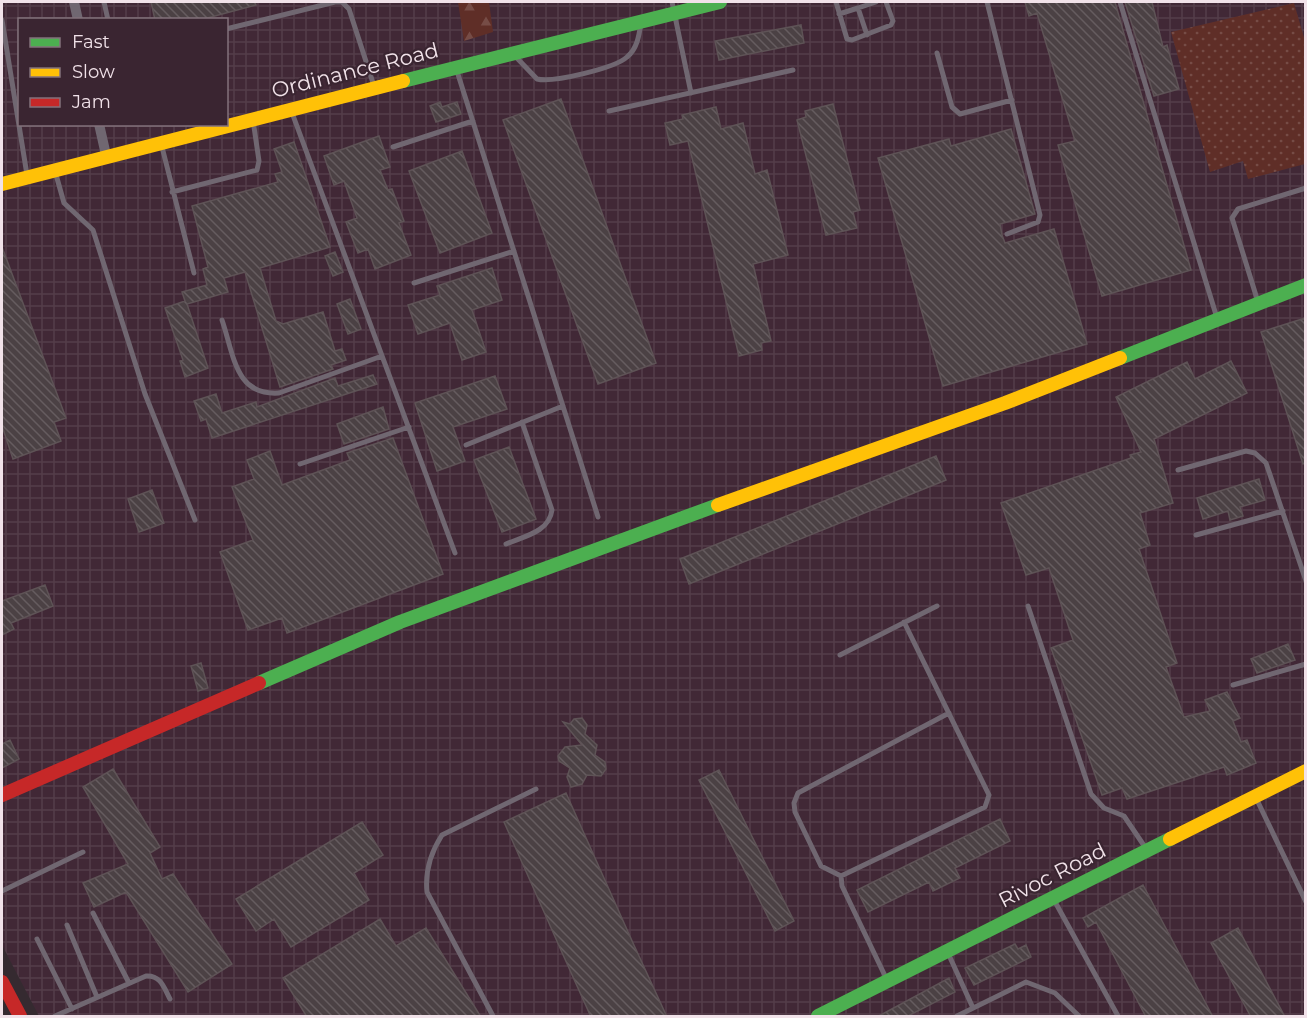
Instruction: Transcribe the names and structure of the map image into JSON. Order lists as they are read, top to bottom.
{
  "streets": {
    "street": ["Ordinance Road", "Rivoc Road"]
  },
  "legend": ["Fast", "Slow", "Jam"]
}
